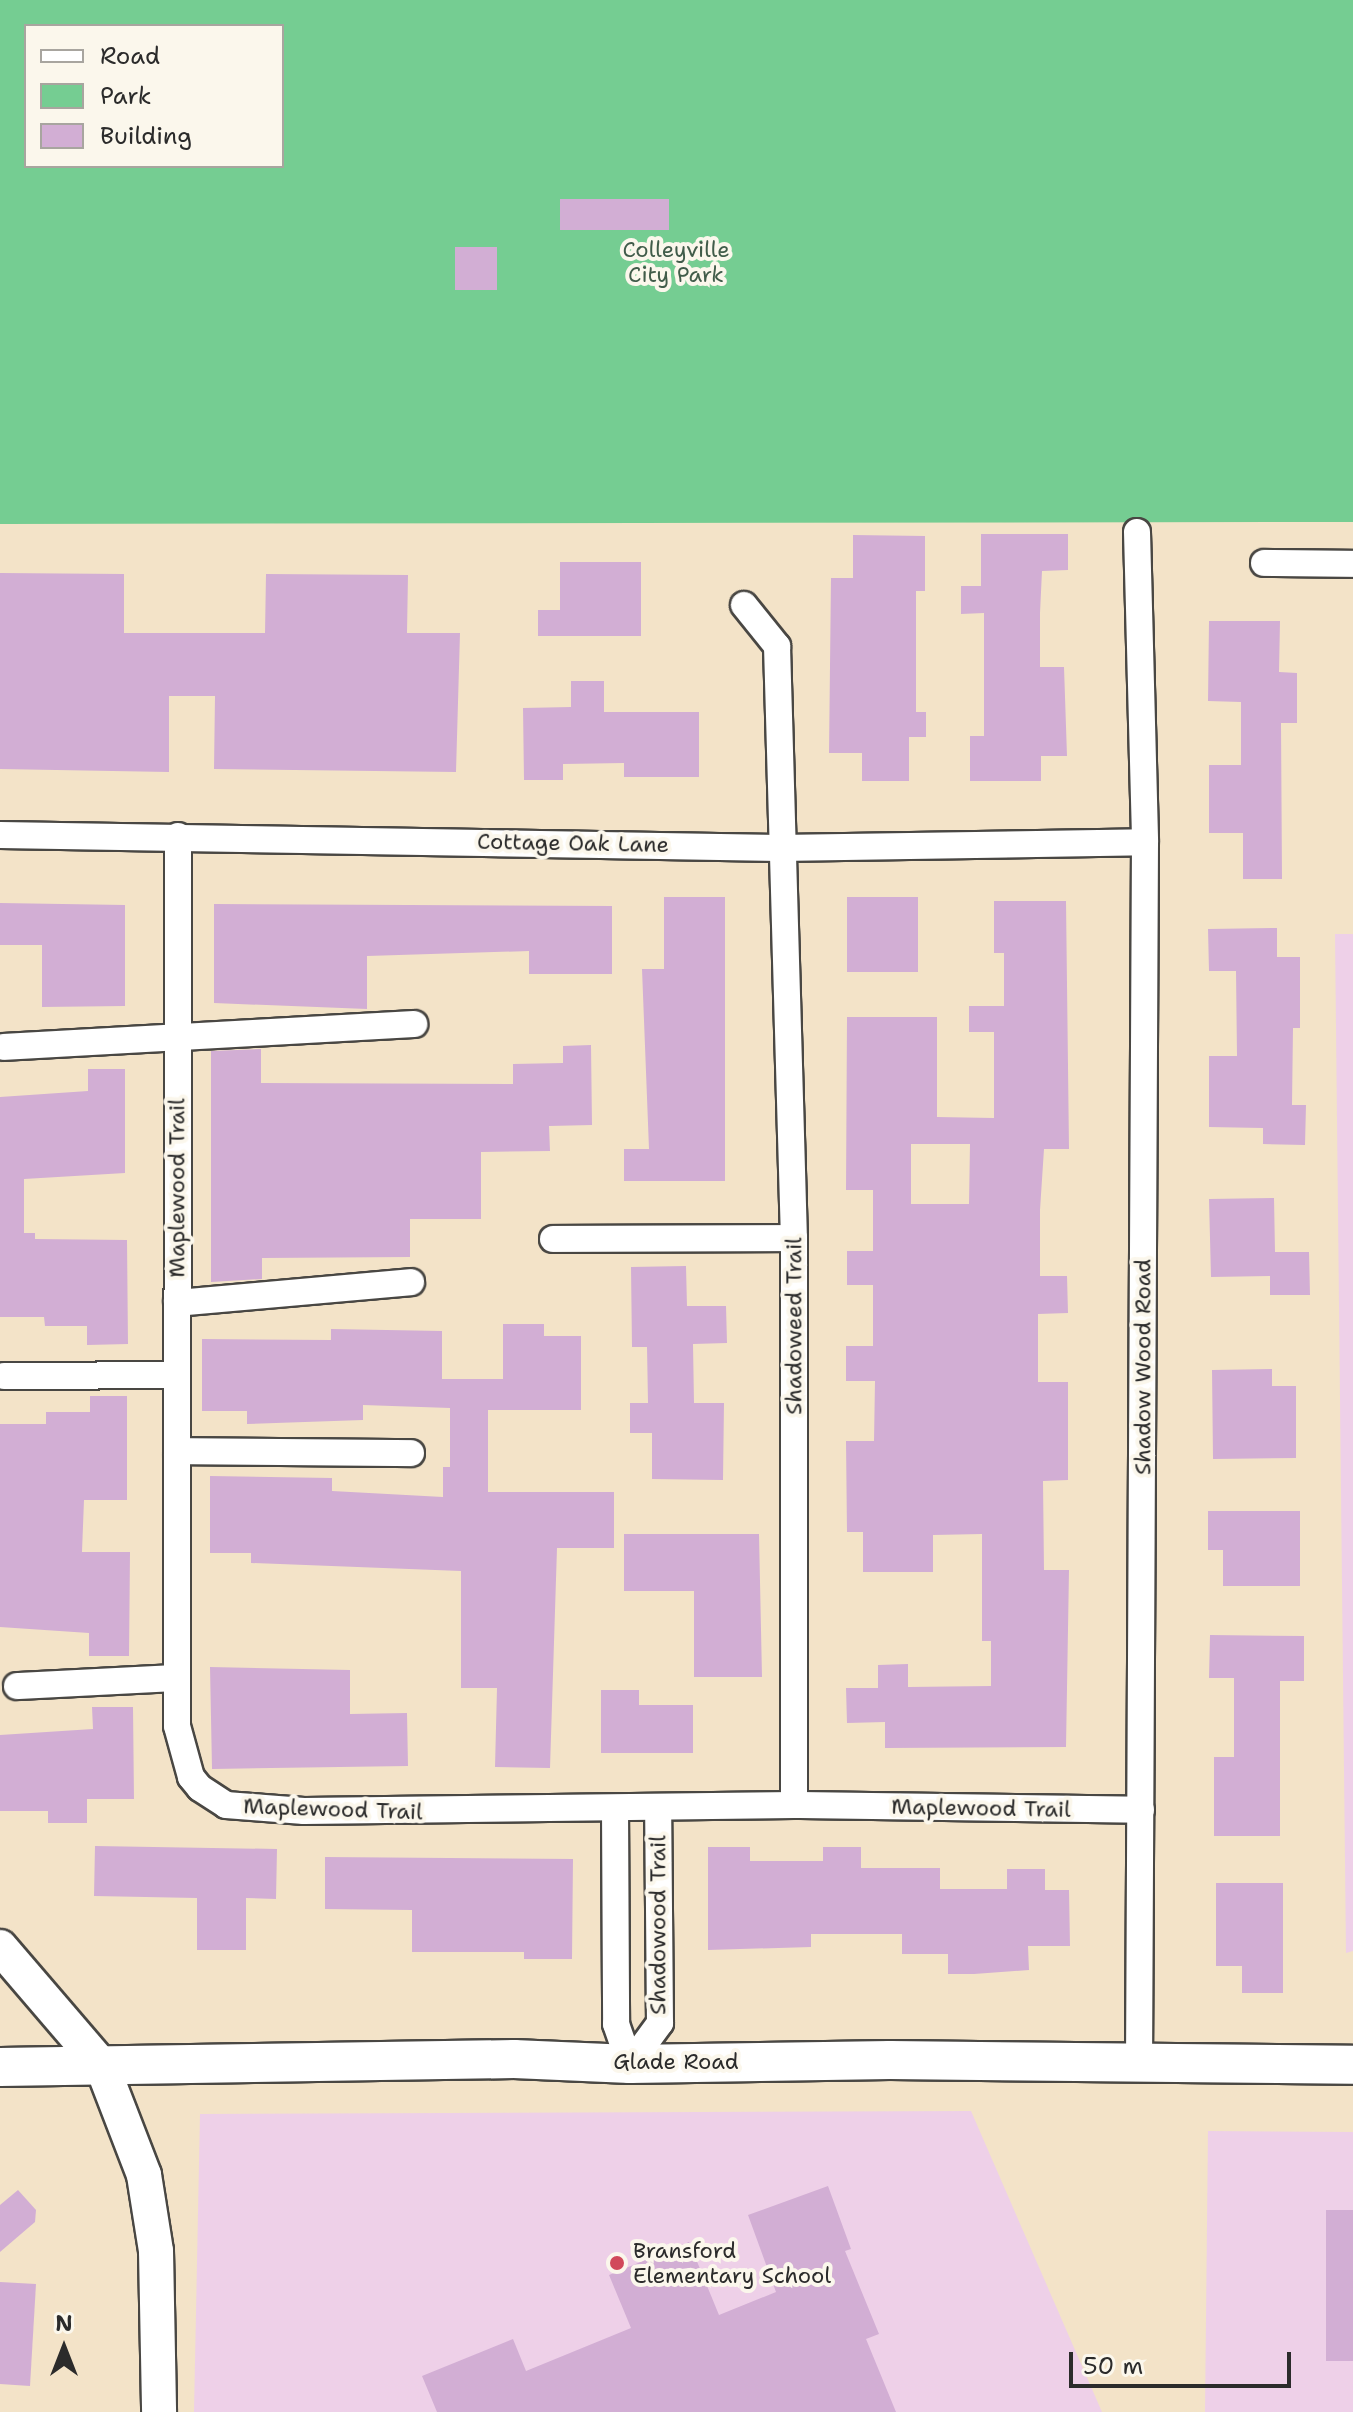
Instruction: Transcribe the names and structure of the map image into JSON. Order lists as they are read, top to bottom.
{
  "streets": {
    "main road": ["Glade Road"],
    "street": [
      "Cottage Oak Lane",
      "Maplewood Trail",
      "Shadoweed Trail",
      "Shadow Wood Road",
      "Shadowood Trail"
    ]
  },
  "crossings": [
    ["Cottage Oak Lane", "Maplewood Trail"],
    ["Cottage Oak Lane", "Shadoweed Trail"],
    ["Cottage Oak Lane", "Shadow Wood Road"],
    ["Maplewood Trail", "Shadoweed Trail"],
    ["Maplewood Trail", "Shadow Wood Road"],
    ["Maplewood Trail", "Shadowood Trail"],
    ["Shadow Wood Road", "Glade Road"],
    ["Shadowood Trail", "Glade Road"]
  ],
  "parks": ["Colleyville City Park"],
  "places": ["Bransford Elementary School"],
  "legend": ["Road", "Park", "Building"],
  "scale_bar": "50 m",
  "north": "top"
}
